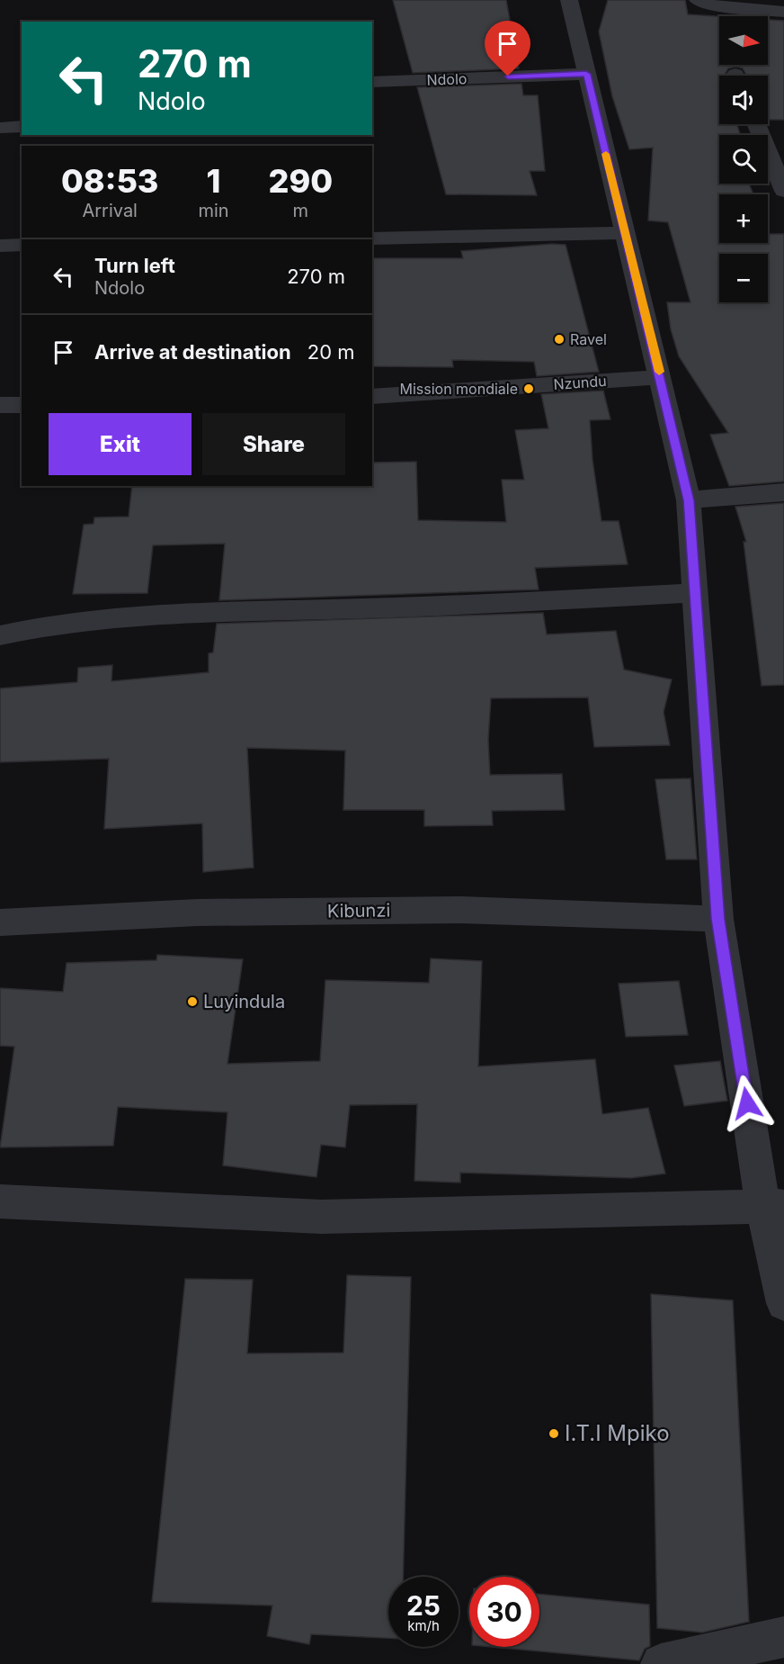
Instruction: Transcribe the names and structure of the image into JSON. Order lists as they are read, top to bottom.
{
  "streets": {
    "street": ["Ndolo", "Nzundu", "Kibunzi"]
  },
  "places": [
    "Ravel",
    "Mission mondiale",
    "Luyindula",
    "I.T.I Mpiko"
  ],
  "north": "right",
  "page": {
    "map_buttons": ["+", "−"],
    "turn": ["270 m", "Ndolo"],
    "eta": [
      "08:53",
      "Arrival",
      "1",
      "min",
      "290",
      "m"
    ],
    "list": [
      {
        "name": "Turn left",
        "note": "Ndolo",
        "value": "270 m"
      },
      {
        "name": "Arrive at destination",
        "value": "20 m"
      }
    ],
    "buttons": ["Exit", "Share"],
    "speed": "25 km/h",
    "limit": "30"
  }
}
